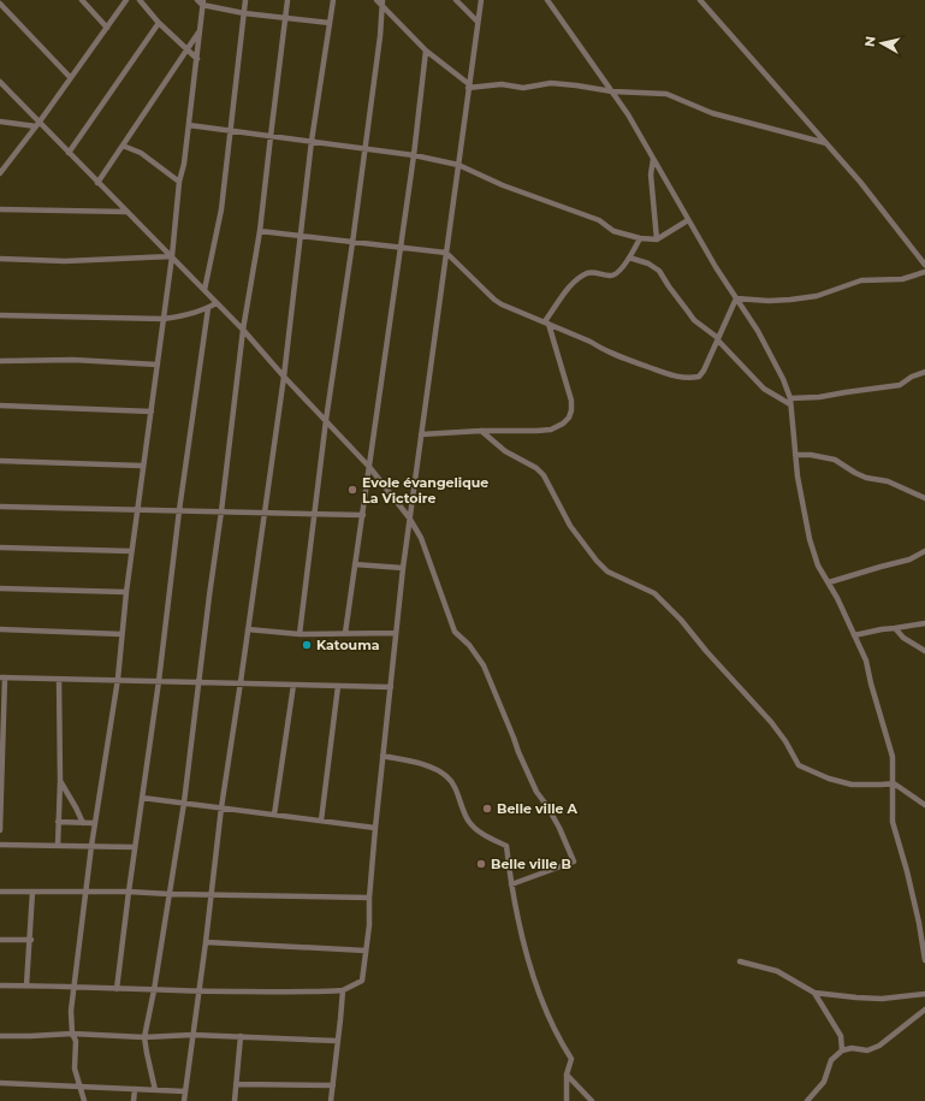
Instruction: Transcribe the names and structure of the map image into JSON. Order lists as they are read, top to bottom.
{
  "places": [
    "Evole évangelique La Victoire",
    "Katouma",
    "Belle ville A",
    "Belle ville B"
  ],
  "north": "left"
}
